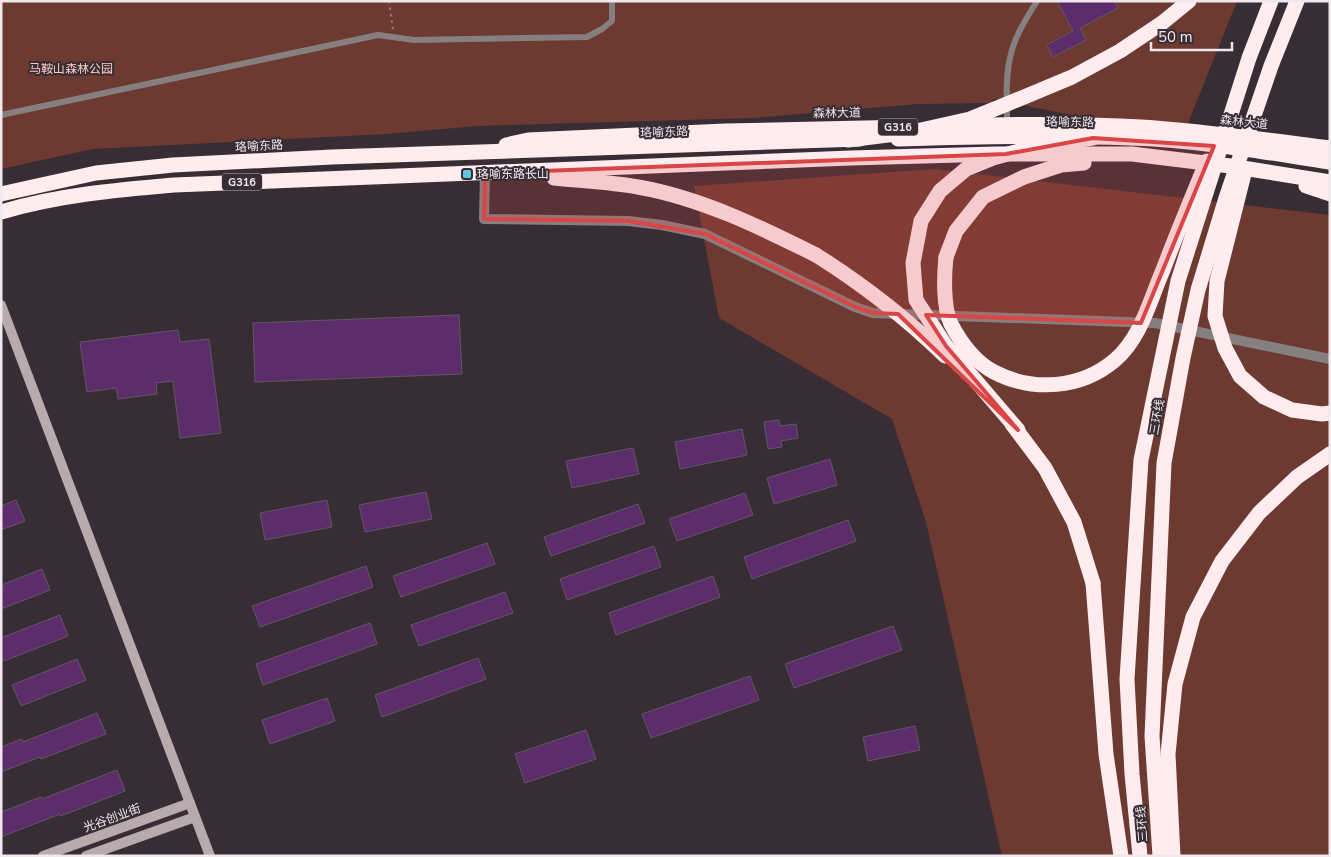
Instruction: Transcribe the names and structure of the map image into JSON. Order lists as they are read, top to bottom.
{
  "streets": {
    "highway": [
      "森林大道",
      "珞喻东路",
      "G316",
      "三环线"
    ],
    "main road": ["光谷创业街"]
  },
  "crossings": [
    ["森林大道", "珞喻东路"]
  ],
  "parks": ["马鞍山森林公园"],
  "places": {
    "transit": ["珞喻东路长山"]
  },
  "scale_bar": "50 m"
}
